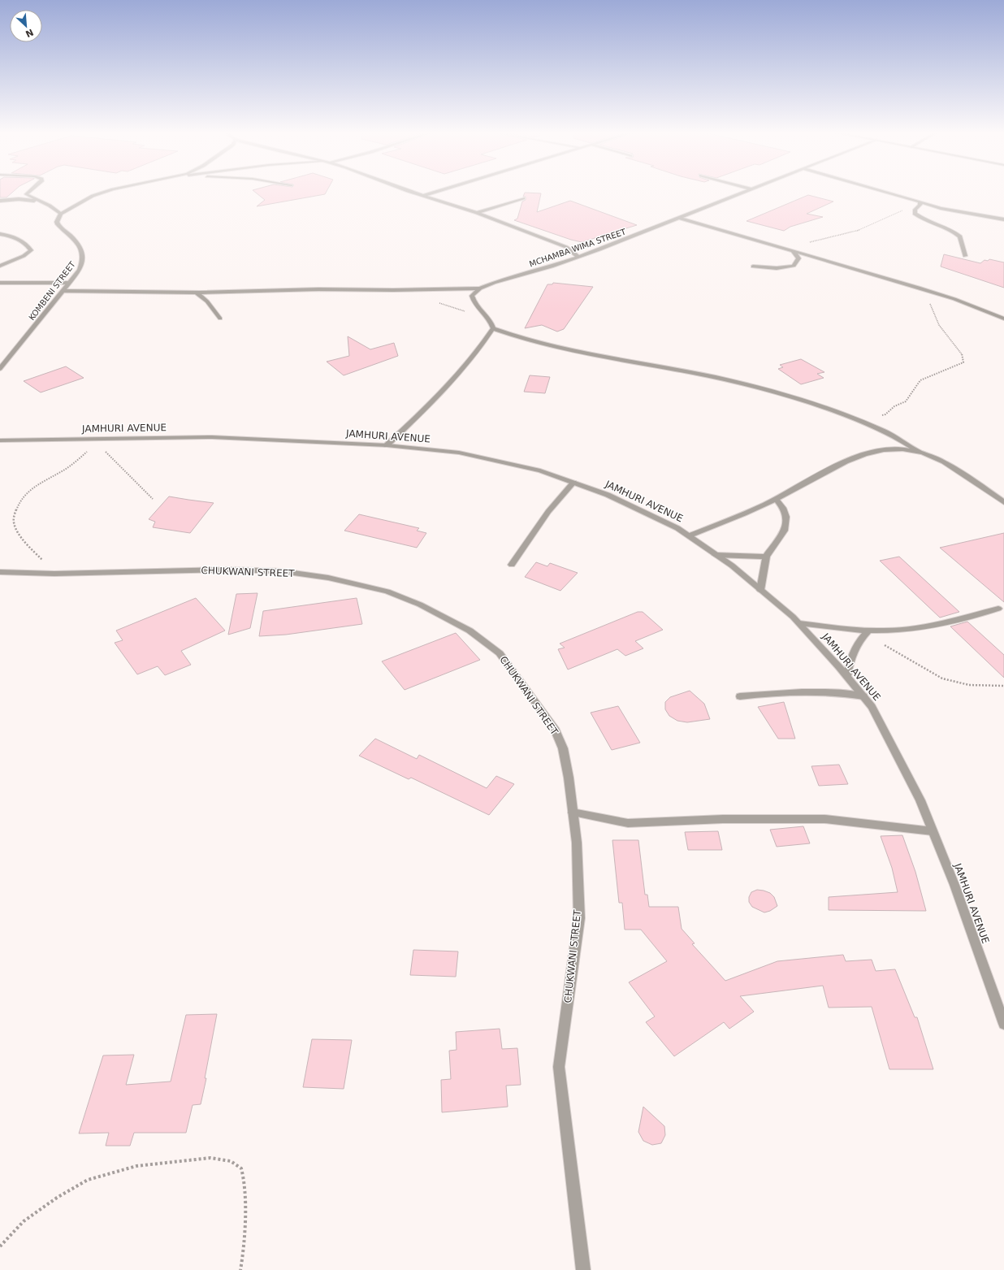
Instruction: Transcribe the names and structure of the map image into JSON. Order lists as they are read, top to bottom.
{
  "streets": {
    "street": [
      "MCHAMBA WIMA STREET",
      "KOMBENI STREET",
      "JAMHURI AVENUE",
      "CHUKWANI STREET"
    ]
  },
  "north": "bottom right"
}
